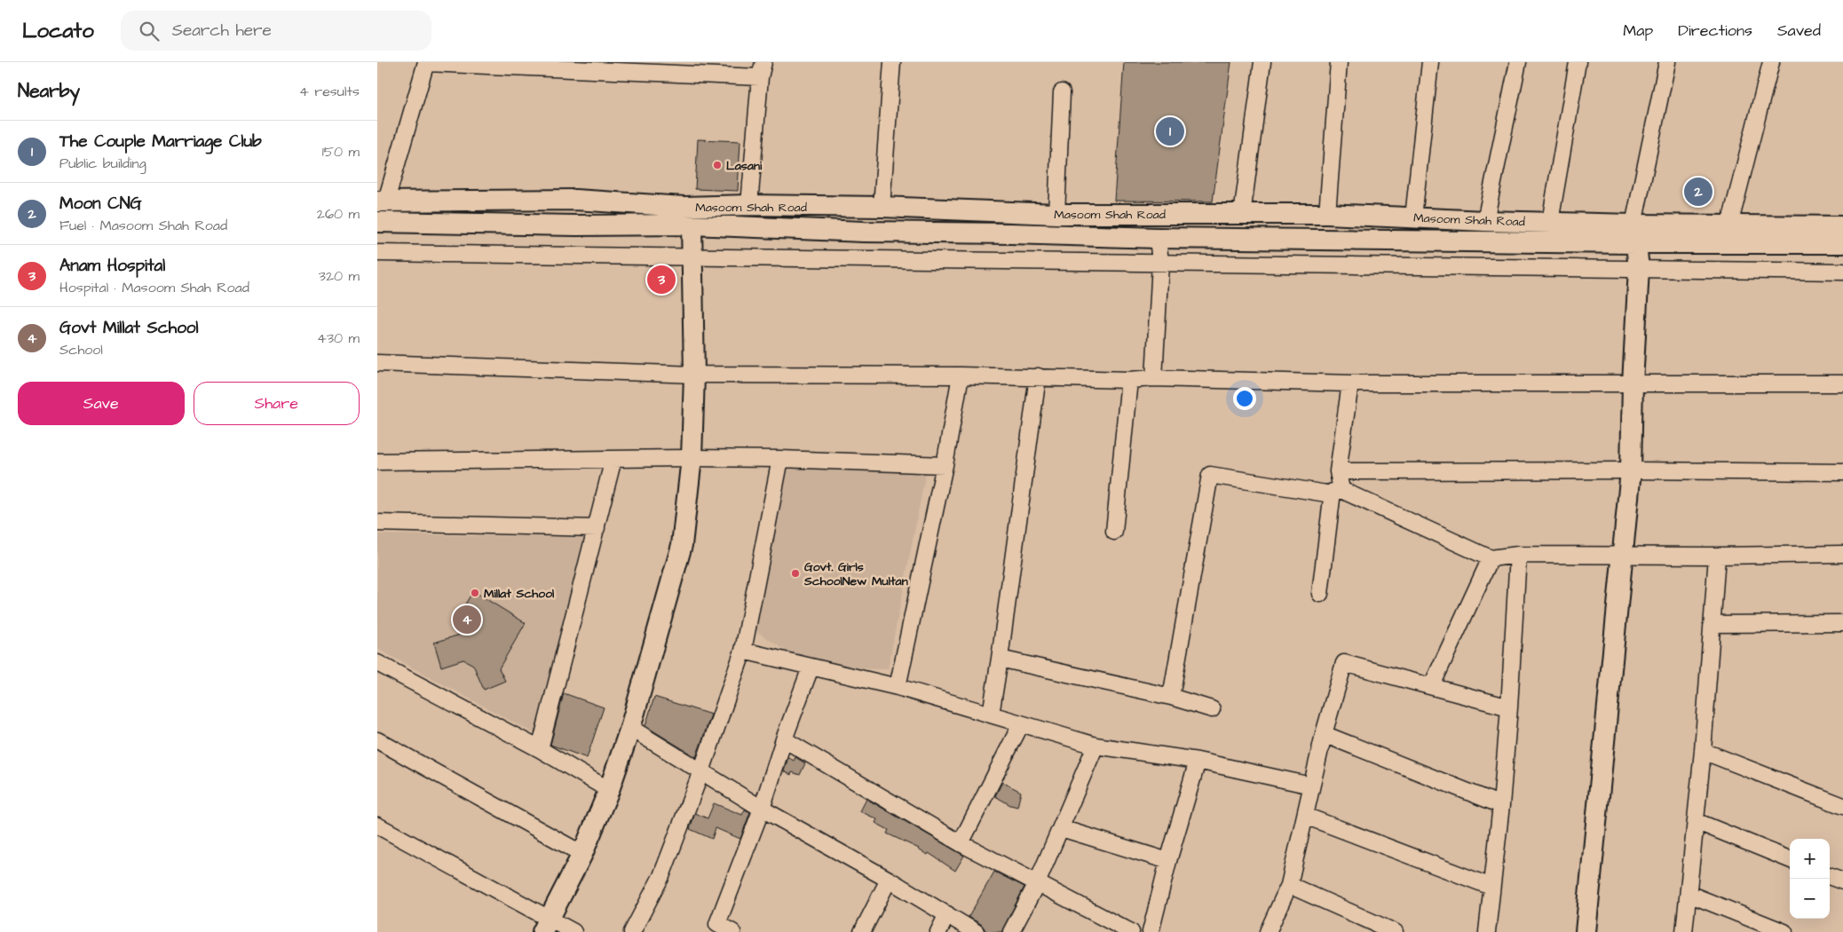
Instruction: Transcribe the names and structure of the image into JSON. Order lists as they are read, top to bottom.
{
  "streets": {
    "main road": ["Masoom Shah Road"]
  },
  "places": ["Lasani", "Govt. Girls SchoolNew Multan", "Millat School"],
  "page": {
    "header": "Locato",
    "search": "Search here",
    "nav": ["Map", "Directions", "Saved"],
    "heading": ["Nearby", "4 results"],
    "pins": [
      "1",
      "2",
      "3",
      "4"
    ],
    "list": [
      {
        "mark": "1",
        "name": "The Couple Marriage Club",
        "note": "Public building",
        "value": "150 m"
      },
      {
        "mark": "2",
        "name": "Moon CNG",
        "note": "Fuel · Masoom Shah Road",
        "value": "260 m"
      },
      {
        "mark": "3",
        "name": "Anam Hospital",
        "note": "Hospital · Masoom Shah Road",
        "value": "320 m"
      },
      {
        "mark": "4",
        "name": "Govt Millat School",
        "note": "School",
        "value": "430 m"
      }
    ],
    "buttons": ["Save", "Share"],
    "map_buttons": ["+", "−"]
  }
}
